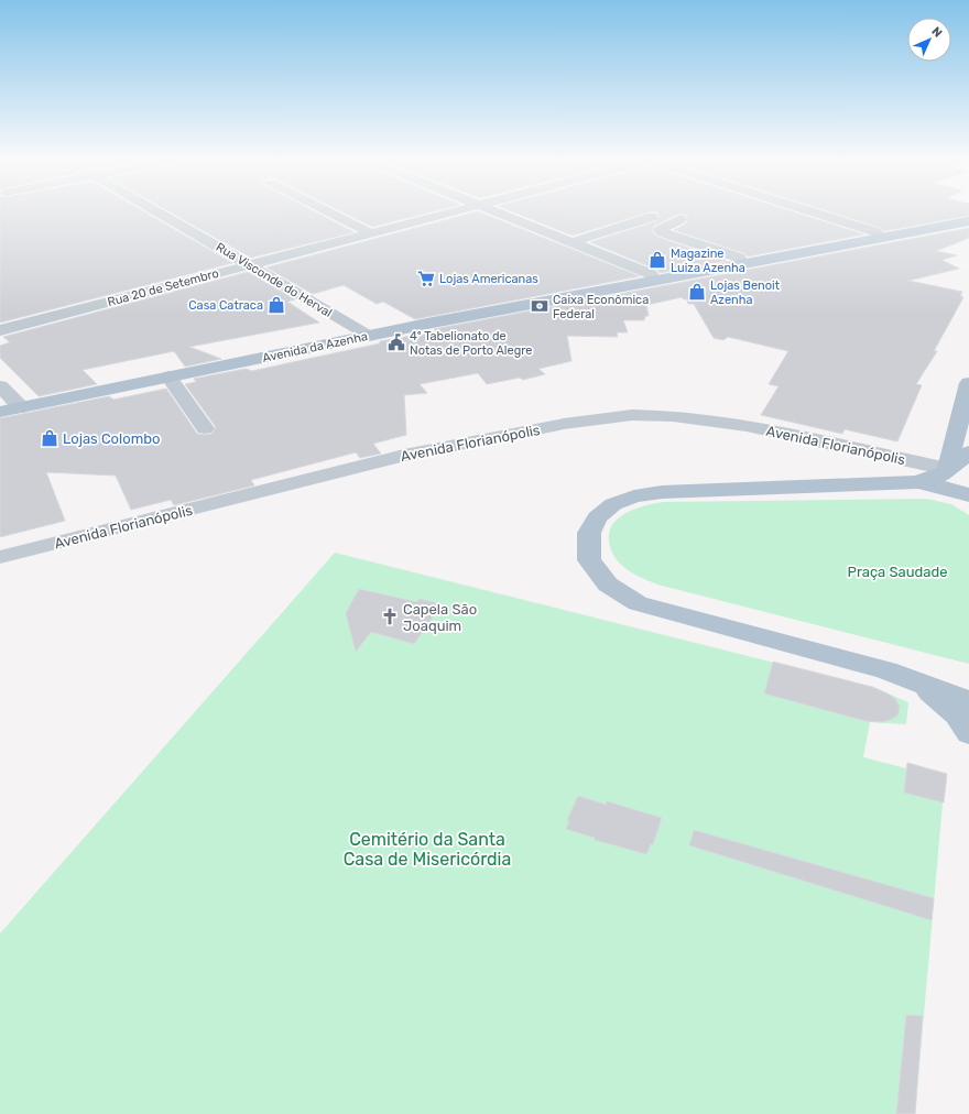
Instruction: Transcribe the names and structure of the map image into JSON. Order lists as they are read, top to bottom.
{
  "streets": {
    "main road": ["Avenida da Azenha"],
    "street": ["Rua Visconde do Herval", "Rua 20 de Setembro", "Avenida Florianópolis"]
  },
  "crossings": [
    ["Rua Visconde do Herval", "Rua 20 de Setembro"],
    ["Rua Visconde do Herval", "Avenida da Azenha"]
  ],
  "parks": ["Praça Saudade", "Cemitério da Santa Casa de Misericórdia"],
  "places": {
    "shop": [
      "Magazine Luiza Azenha",
      "Lojas Benoit Azenha",
      "Casa Catraca",
      "Lojas Colombo"
    ],
    "supermarket": ["Lojas Americanas"],
    "bank": ["Caixa Econômica Federal"],
    "public building": ["4º Tabelionato de Notas de Porto Alegre"],
    "church": ["Capela São Joaquim"]
  },
  "north": "top right"
}
